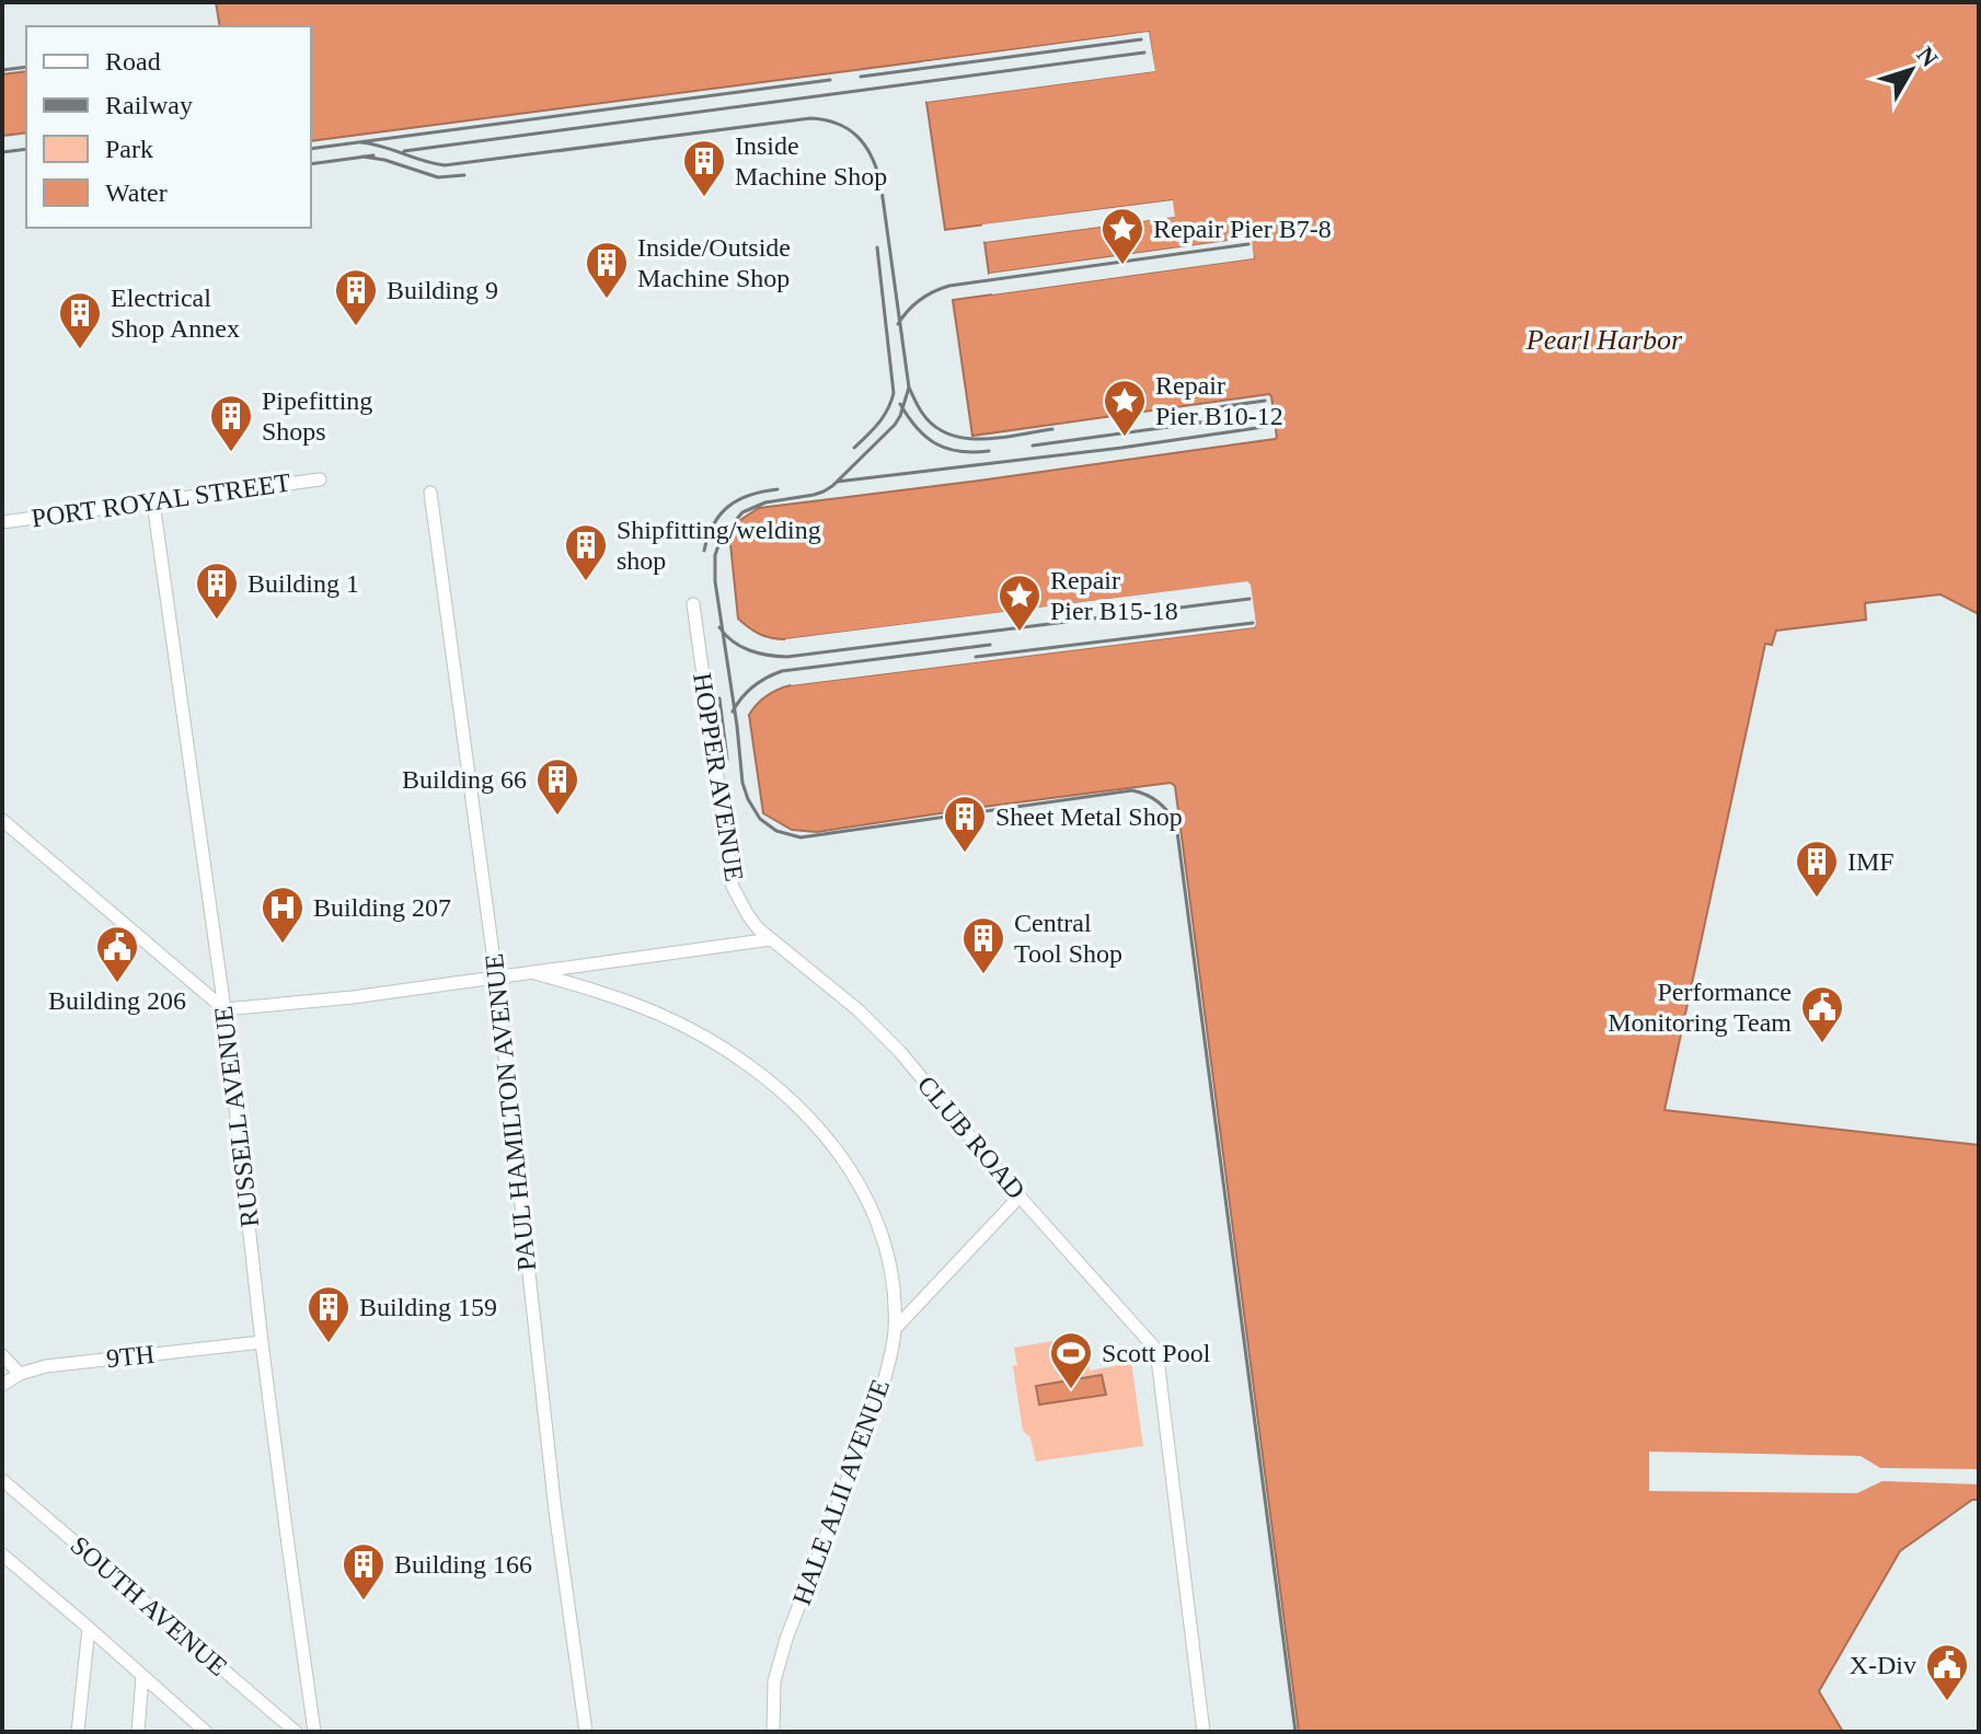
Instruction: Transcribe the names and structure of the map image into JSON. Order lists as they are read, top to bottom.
{
  "streets": {
    "street": [
      "PORT ROYAL STREET",
      "HOPPER AVENUE",
      "PAUL HAMILTON AVENUE",
      "RUSSELL AVENUE",
      "CLUB ROAD",
      "9TH",
      "HALE ALII AVENUE",
      "SOUTH AVENUE"
    ]
  },
  "crossings": [
    ["PORT ROYAL STREET", "RUSSELL AVENUE"],
    ["HOPPER AVENUE", "CLUB ROAD"],
    ["RUSSELL AVENUE", "9TH"]
  ],
  "water": ["Pearl Harbor"],
  "places": {
    "building": [
      "Inside Machine Shop",
      "Inside/Outside Machine Shop",
      "Building 9",
      "Electrical Shop Annex",
      "Pipefitting Shops",
      "Shipfitting/welding shop",
      "Building 1",
      "Building 66",
      "Sheet Metal Shop",
      "IMF",
      "Central Tool Shop",
      "Building 159",
      "Building 166"
    ],
    "place": ["Repair Pier B7-8", "Repair Pier B10-12", "Repair Pier B15-18"],
    "hospital": ["Building 207"],
    "public building": ["Building 206", "Performance Monitoring Team", "X-Div"],
    "sports": ["Scott Pool"]
  },
  "legend": [
    "Road",
    "Railway",
    "Park",
    "Water"
  ],
  "north": "top right"
}
